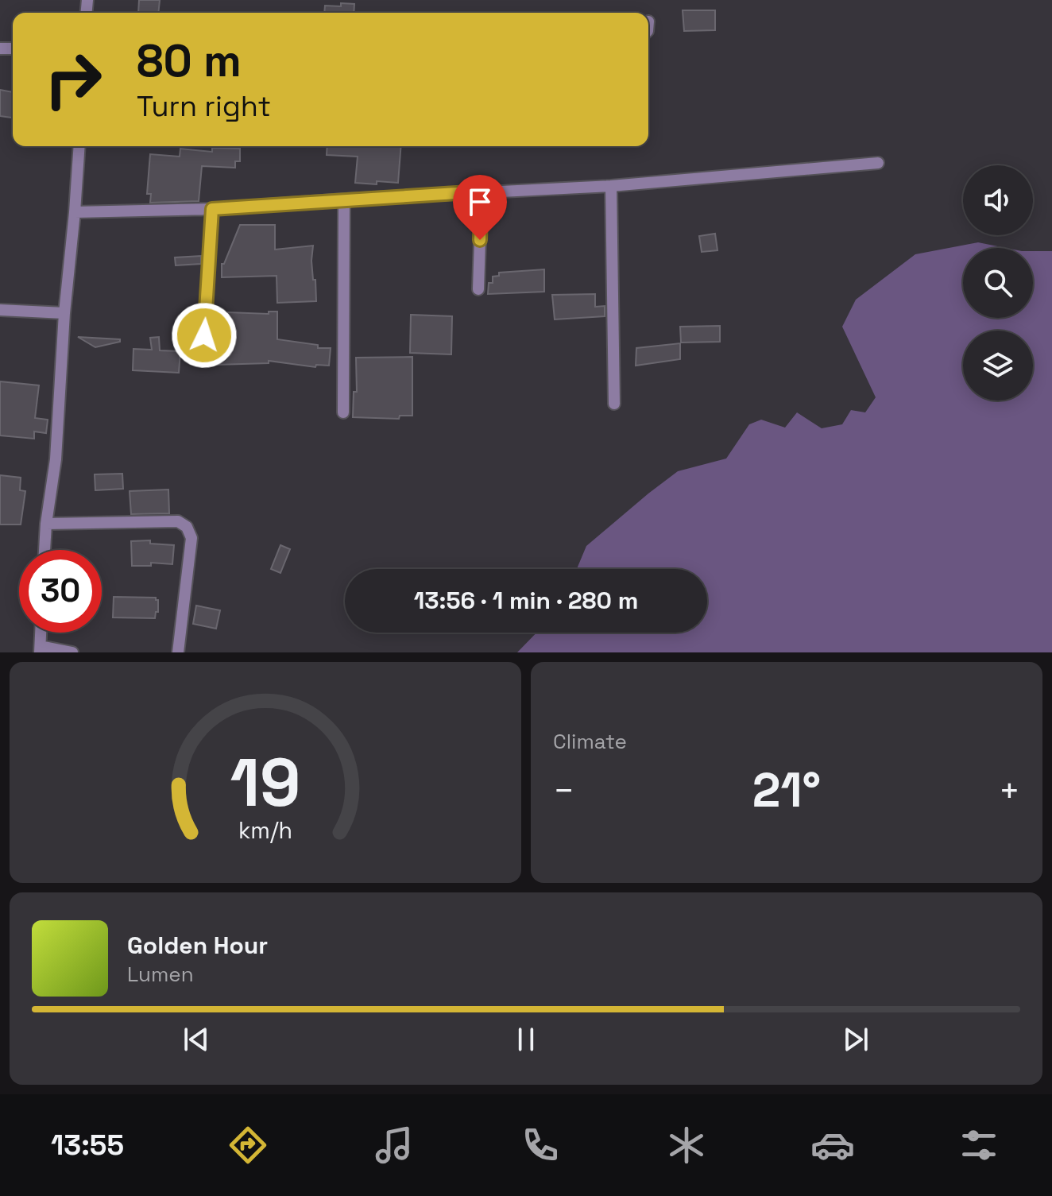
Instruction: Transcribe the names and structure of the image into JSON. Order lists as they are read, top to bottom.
{
  "page": {
    "turn": ["80 m", "Turn right"],
    "limit": "30",
    "trip": "13:56 · 1 min · 280 m",
    "tile": "Climate",
    "heat": ["−", "21°", "+"],
    "song": ["Golden Hour", "Lumen"],
    "tabs": "13:55",
    "gauge": ["19", "km/h"]
  }
}
